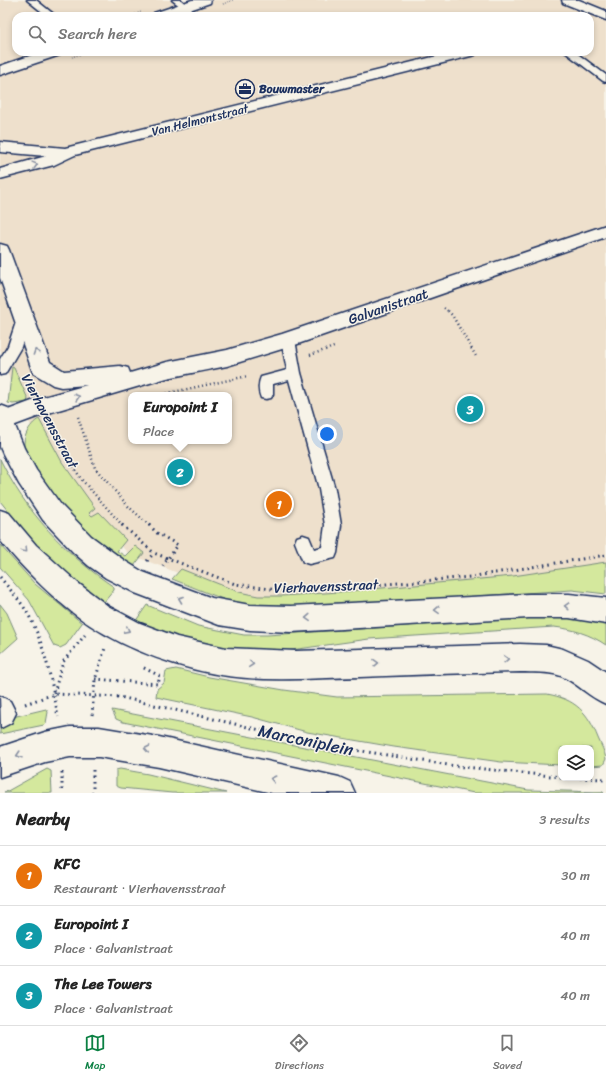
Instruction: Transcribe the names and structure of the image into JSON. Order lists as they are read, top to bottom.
{
  "streets": {
    "street": ["Van Helmontstraat", "Galvanistraat", "Vierhavensstraat"],
    "path": ["Marconiplein"]
  },
  "crossings": [
    ["Galvanistraat", "Vierhavensstraat"]
  ],
  "places": {
    "office": ["Bouwmaster"]
  },
  "page": {
    "search": "Search here",
    "popup": ["Europoint I", "Place"],
    "pins": ["3", "2", "1"],
    "heading": ["Nearby", "3 results"],
    "list": [
      {
        "mark": "1",
        "name": "KFC",
        "note": "Restaurant · Vierhavensstraat",
        "value": "30 m"
      },
      {
        "mark": "2",
        "name": "Europoint I",
        "note": "Place · Galvanistraat",
        "value": "40 m"
      },
      {
        "mark": "3",
        "name": "The Lee Towers",
        "note": "Place · Galvanistraat",
        "value": "40 m"
      }
    ],
    "nav": ["Map", "Directions", "Saved"]
  }
}
